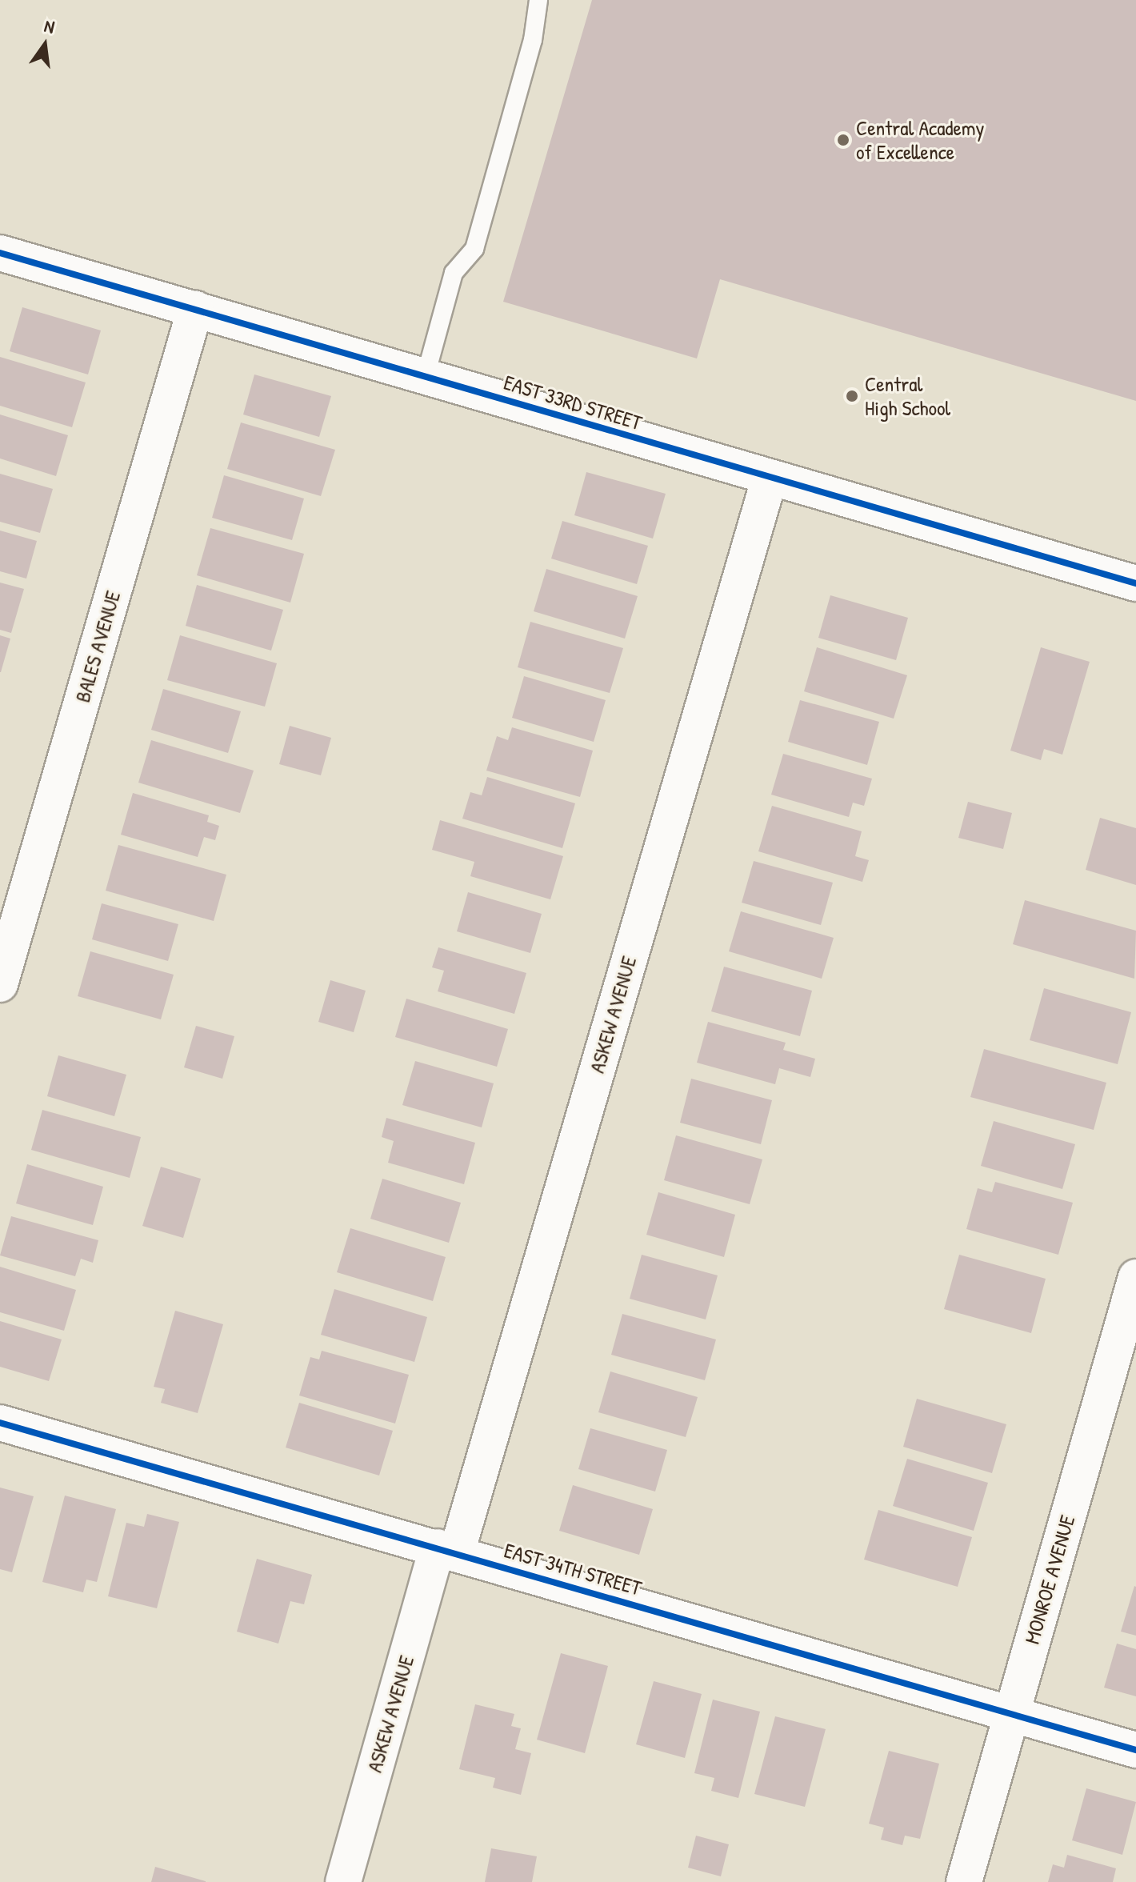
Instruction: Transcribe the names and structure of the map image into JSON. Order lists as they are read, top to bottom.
{
  "streets": {
    "street": [
      "EAST 33RD STREET",
      "BALES AVENUE",
      "ASKEW AVENUE",
      "EAST 34TH STREET",
      "MONROE AVENUE"
    ]
  },
  "crossings": [
    ["EAST 33RD STREET", "BALES AVENUE"],
    ["EAST 33RD STREET", "ASKEW AVENUE"],
    ["ASKEW AVENUE", "EAST 34TH STREET"],
    ["EAST 34TH STREET", "MONROE AVENUE"]
  ],
  "places": ["Central Academy of Excellence", "Central High School"],
  "north": "top"
}
